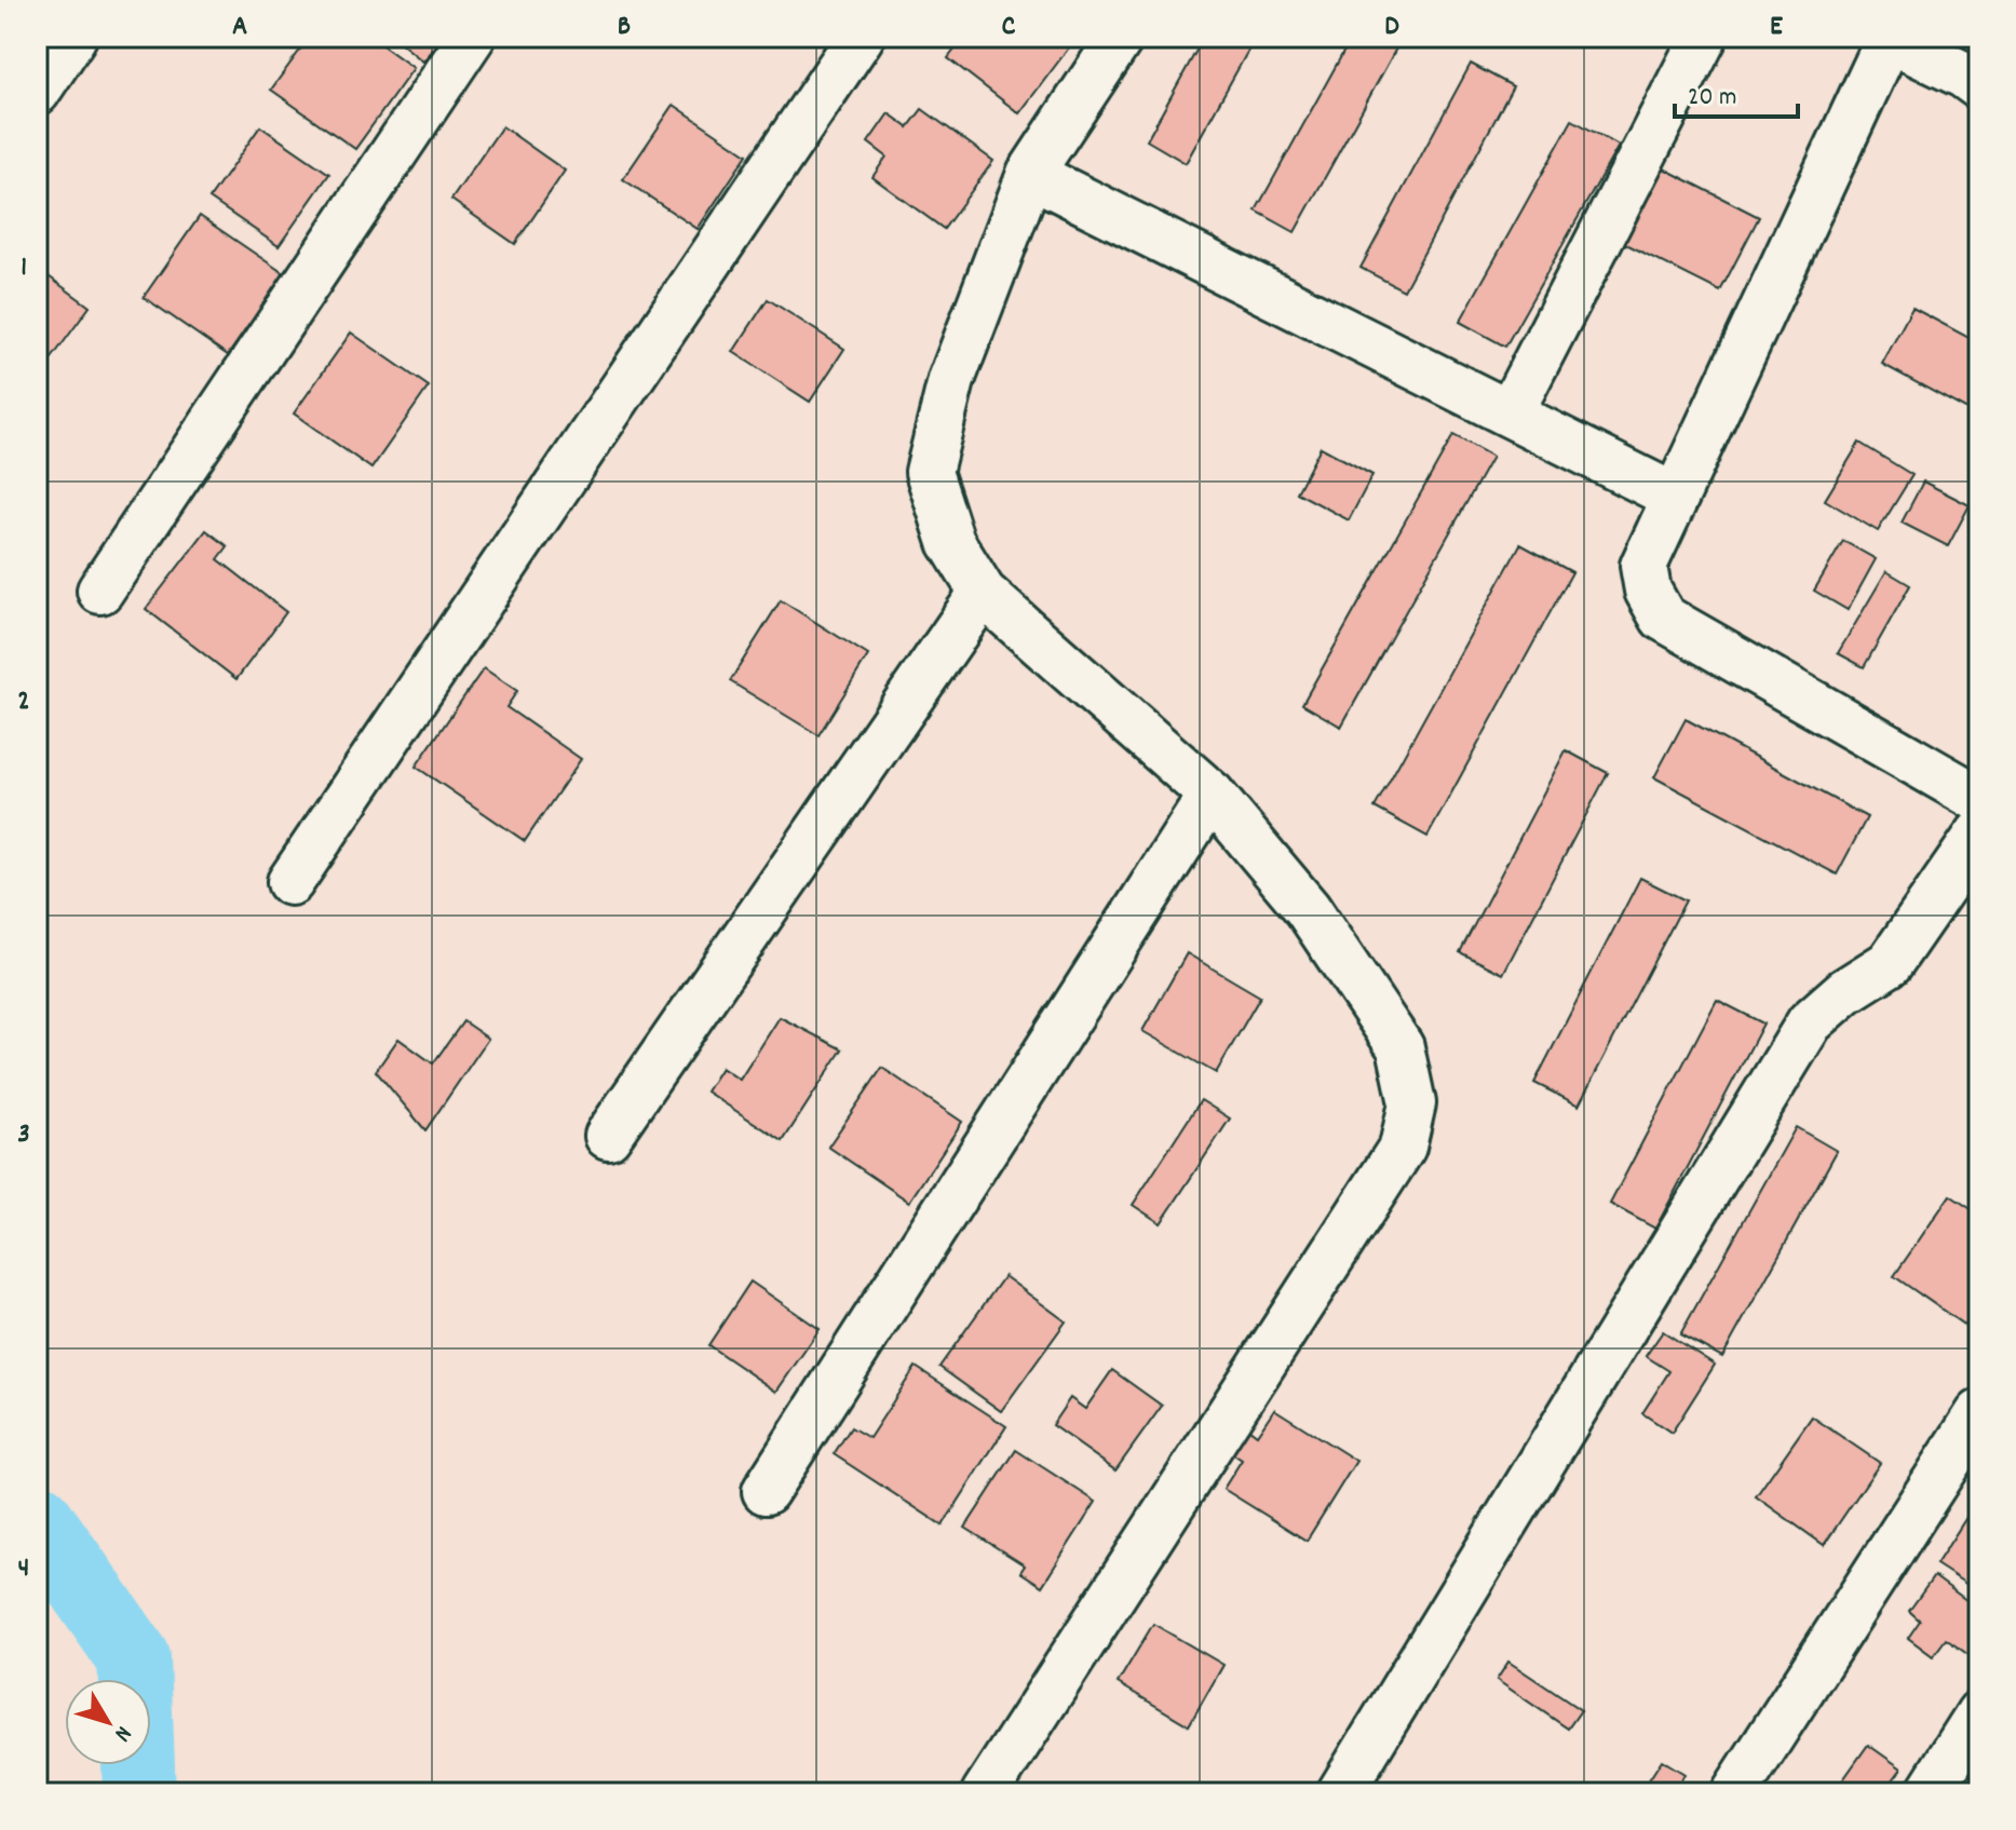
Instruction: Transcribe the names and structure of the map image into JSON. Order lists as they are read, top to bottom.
{
  "scale_bar": "20 m",
  "north": "bottom right",
  "grid": {
    "columns": [
      "A",
      "B",
      "C",
      "D",
      "E"
    ],
    "rows": [
      "1",
      "2",
      "3",
      "4"
    ]
  }
}
